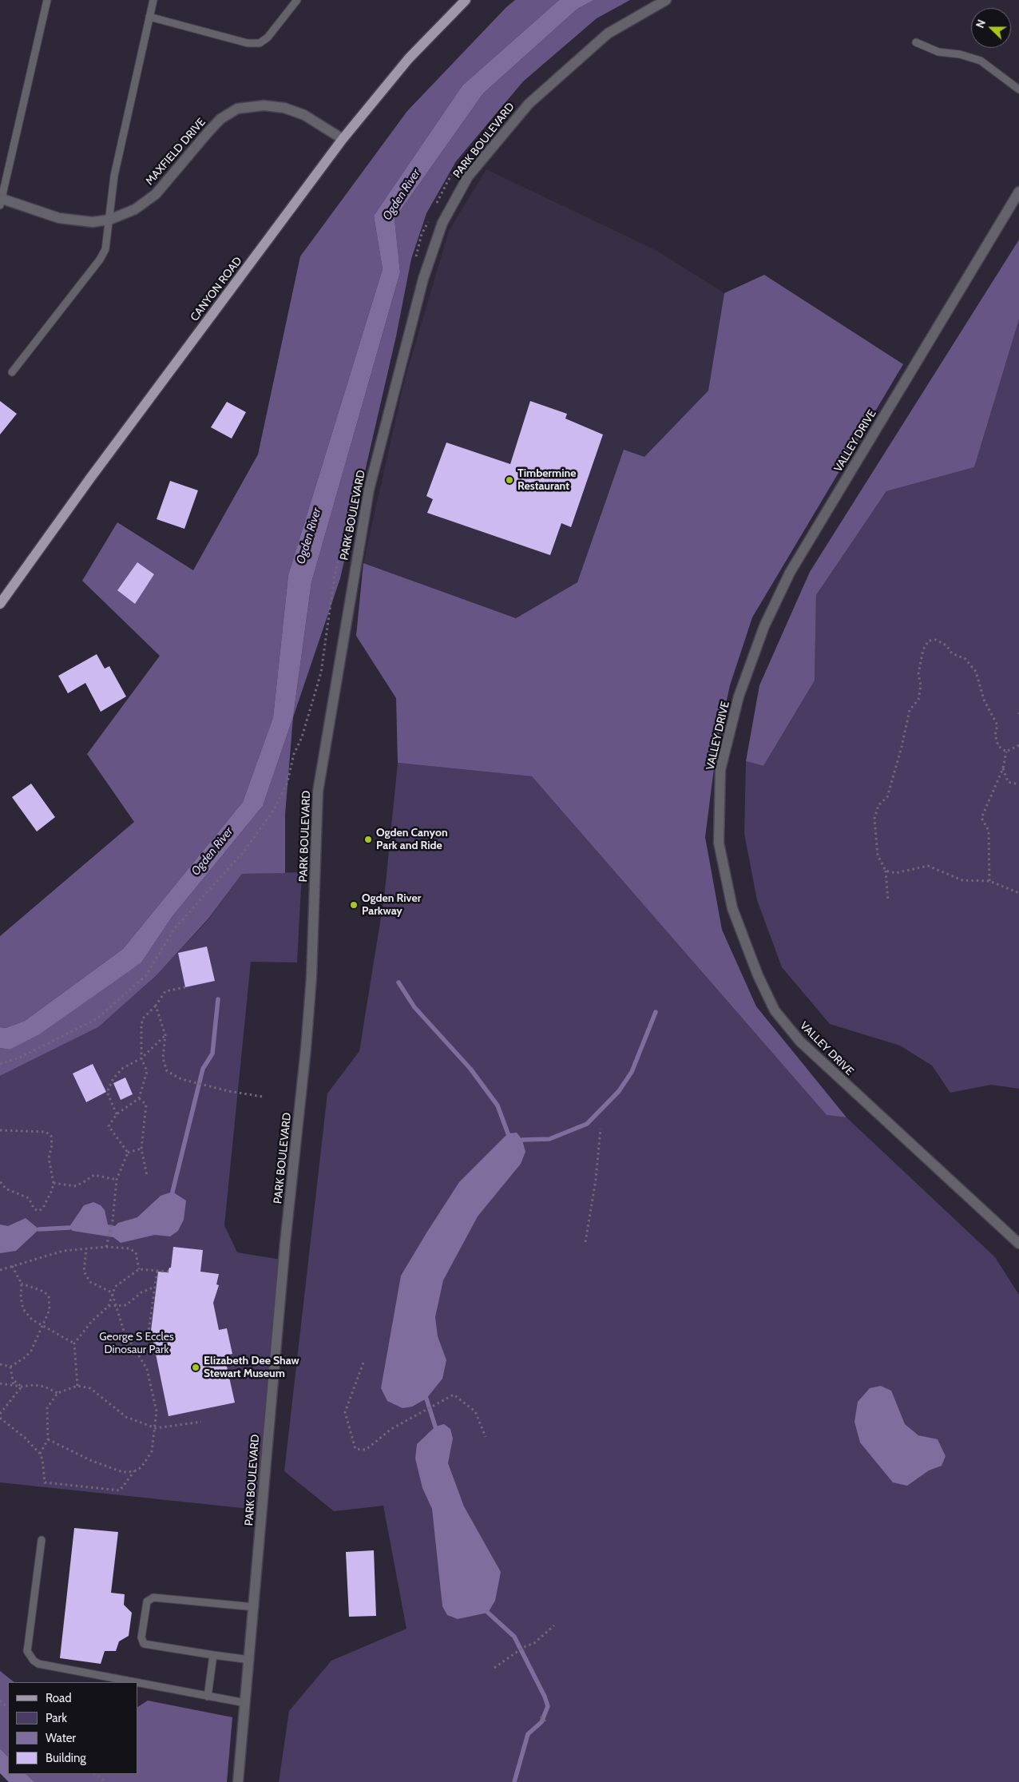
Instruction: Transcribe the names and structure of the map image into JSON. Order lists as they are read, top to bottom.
{
  "streets": {
    "main road": ["CANYON ROAD"],
    "street": ["PARK BOULEVARD", "MAXFIELD DRIVE", "VALLEY DRIVE"]
  },
  "crossings": [
    ["MAXFIELD DRIVE", "CANYON ROAD"]
  ],
  "water": ["Ogden River"],
  "parks": ["George S Eccles Dinosaur Park"],
  "places": [
    "Timbermine Restaurant",
    "Ogden Canyon Park and Ride",
    "Ogden River Parkway",
    "Elizabeth Dee Shaw Stewart Museum"
  ],
  "legend": [
    "Road",
    "Park",
    "Water",
    "Building"
  ],
  "north": "left"
}
